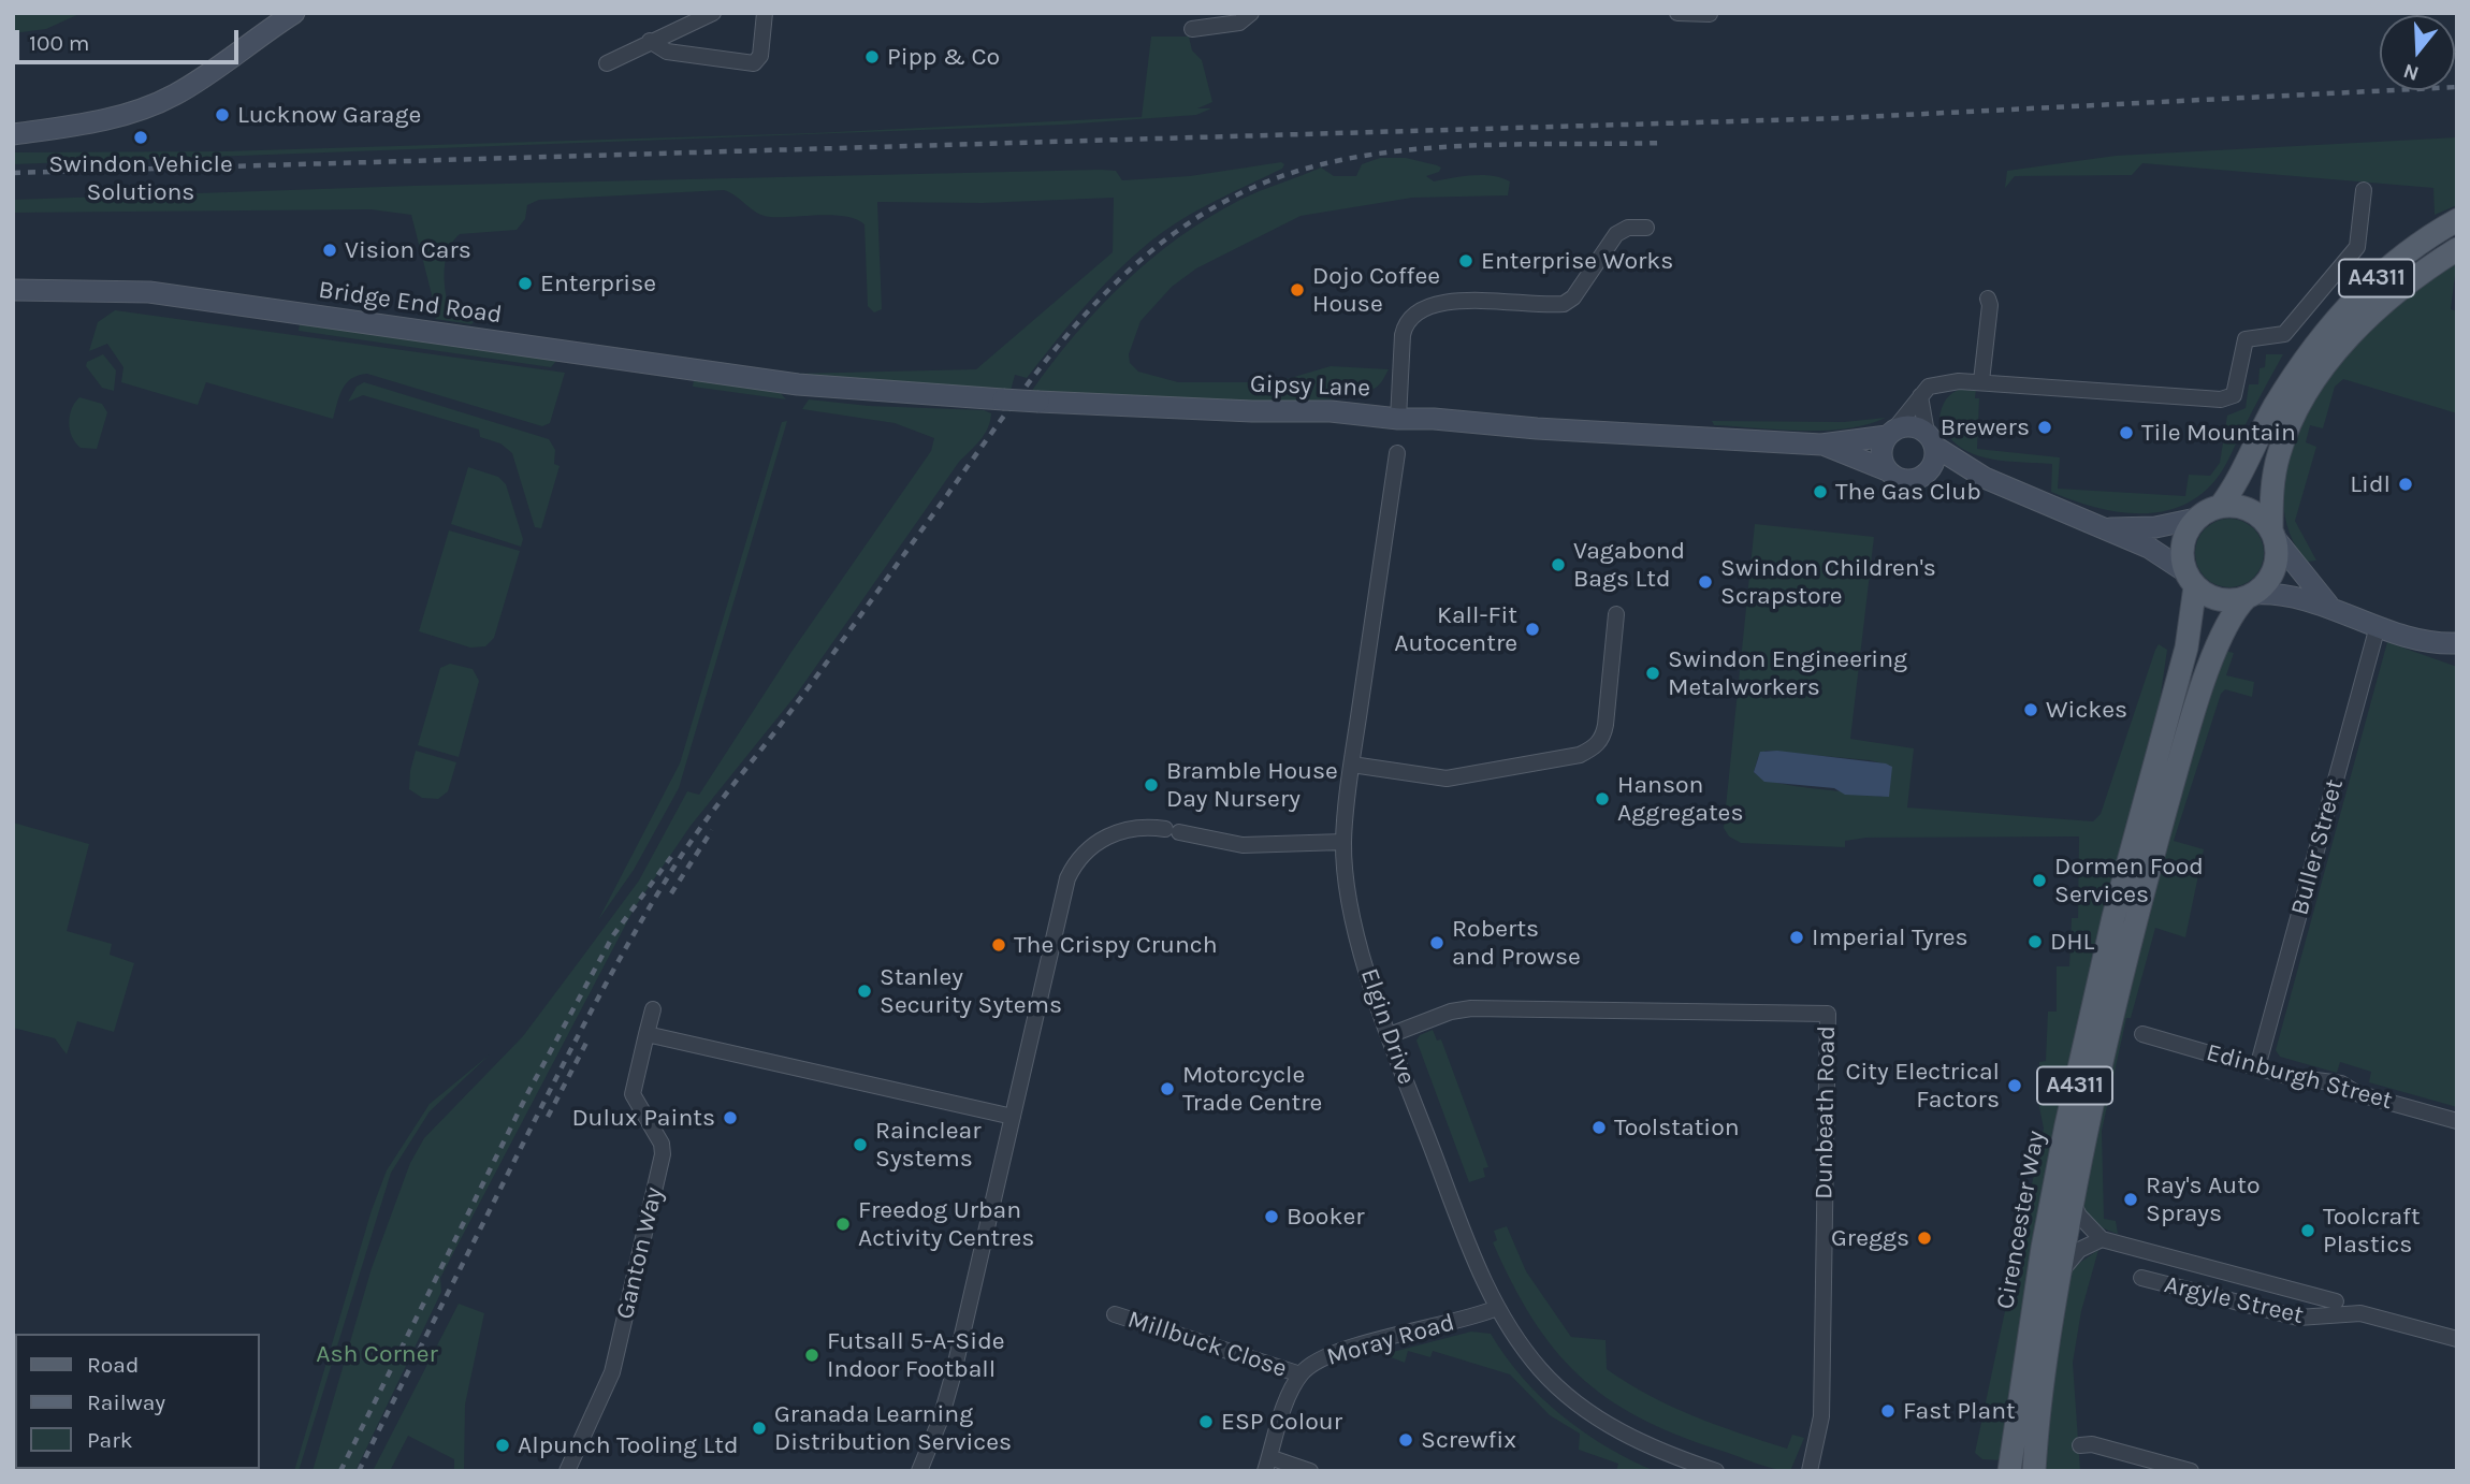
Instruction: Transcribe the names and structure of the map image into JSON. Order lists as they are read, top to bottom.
{
  "streets": {
    "main road": [
      "A4311",
      "Bridge End Road",
      "Gipsy Lane",
      "Cirencester Way"
    ],
    "street": [
      "Buller Street",
      "Elgin Drive",
      "Edinburgh Street",
      "Dunbeath Road",
      "Ganton Way",
      "Argyle Street",
      "Moray Road",
      "Millbuck Close"
    ]
  },
  "crossings": [
    ["A4311", "Cirencester Way"],
    ["Bridge End Road", "Gipsy Lane"],
    ["Buller Street", "Edinburgh Street"],
    ["Elgin Drive", "Dunbeath Road"],
    ["Elgin Drive", "Moray Road"],
    ["Moray Road", "Millbuck Close"]
  ],
  "parks": ["Ash Corner"],
  "places": [
    "Pipp & Co",
    "Lucknow Garage",
    "Swindon Vehicle Solutions",
    "Vision Cars",
    "Enterprise Works",
    "Enterprise",
    "Dojo Coffee House",
    "Brewers",
    "Tile Mountain",
    "Lidl",
    "The Gas Club",
    "Vagabond Bags Ltd",
    "Swindon Children's Scrapstore",
    "Kall-Fit Autocentre",
    "Swindon Engineering Metalworkers",
    "Wickes",
    "Bramble House Day Nursery",
    "Hanson Aggregates",
    "Dormen Food Services",
    "Imperial Tyres",
    "DHL",
    "Roberts and Prowse",
    "The Crispy Crunch",
    "Stanley Security Sytems",
    "City Electrical Factors",
    "Motorcycle Trade Centre",
    "Dulux Paints",
    "Toolstation",
    "Rainclear Systems",
    "Ray's Auto Sprays",
    "Booker",
    "Freedog Urban Activity Centres",
    "Toolcraft Plastics",
    "Greggs",
    "Futsall 5-A-Side Indoor Football",
    "Fast Plant",
    "ESP Colour",
    "Granada Learning Distribution Services",
    "Screwfix",
    "Alpunch Tooling Ltd"
  ],
  "legend": ["Road", "Railway", "Park"],
  "scale_bar": "100 m",
  "north": "bottom"
}
